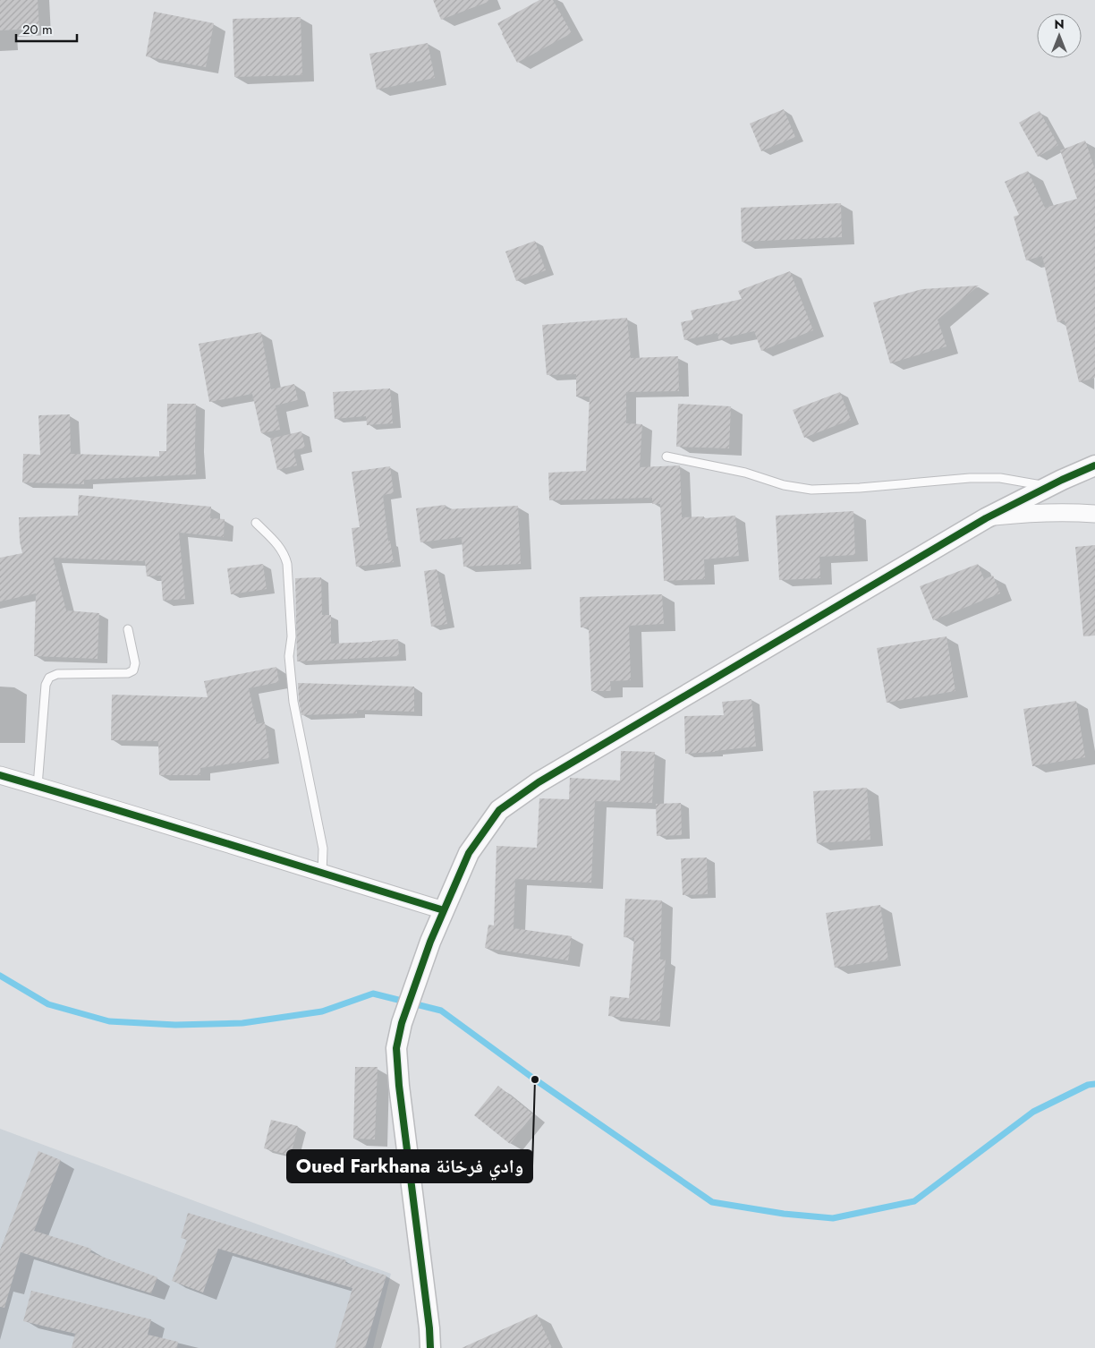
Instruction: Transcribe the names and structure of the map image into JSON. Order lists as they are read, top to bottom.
{
  "places": ["Oued Farkhana وادي فرخانة"],
  "scale_bar": "20 m",
  "north": "top"
}
